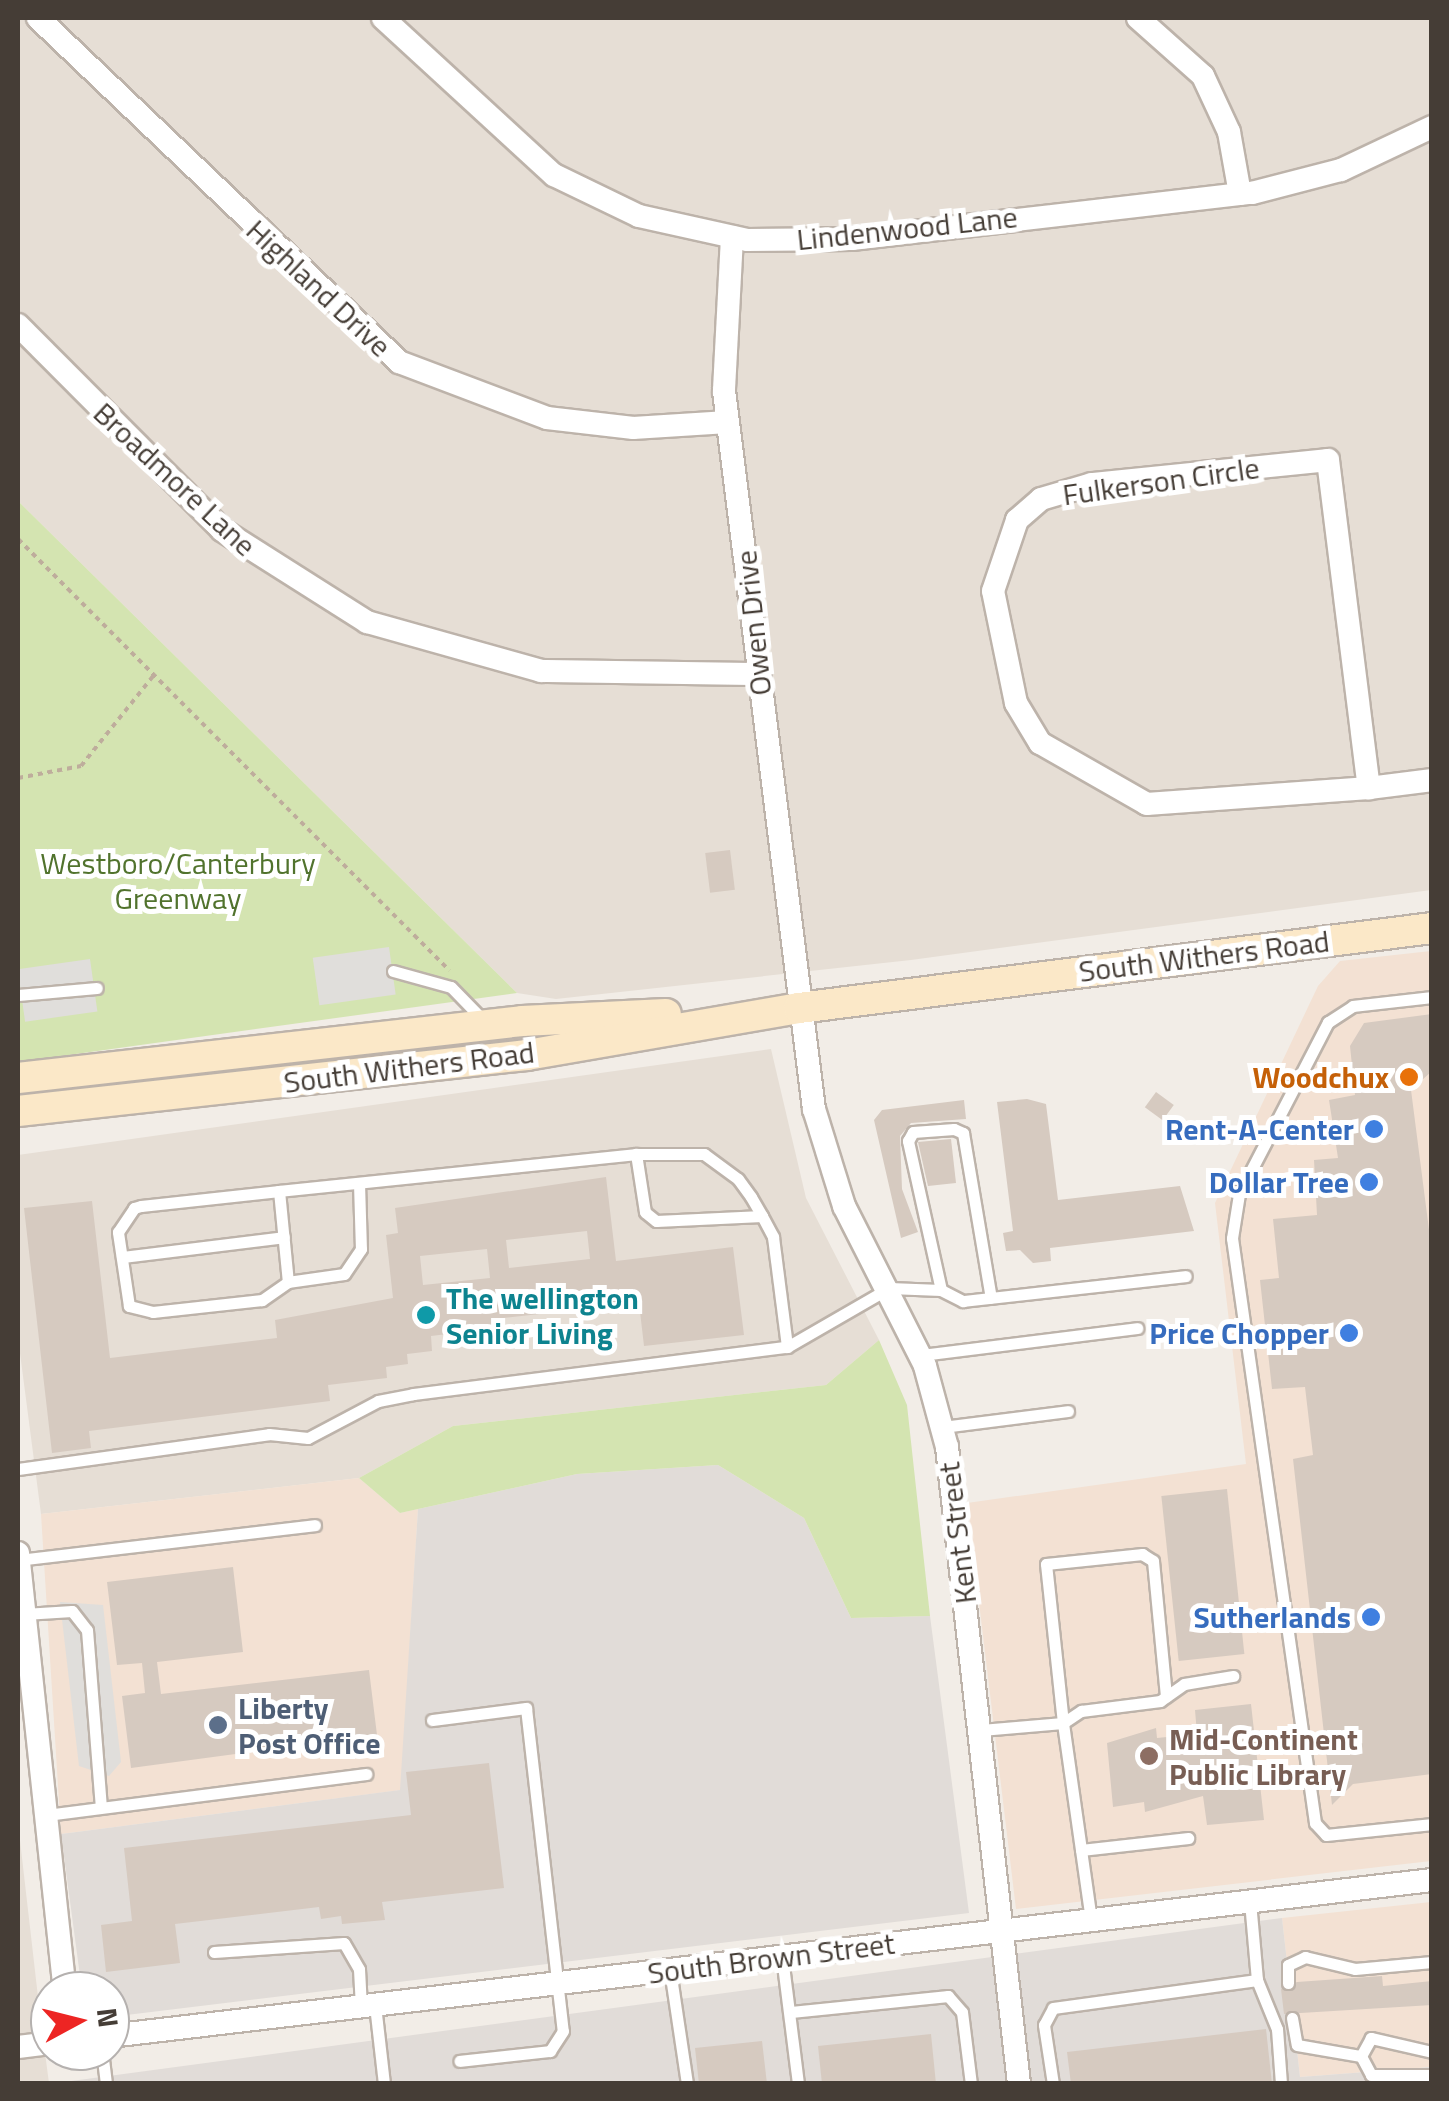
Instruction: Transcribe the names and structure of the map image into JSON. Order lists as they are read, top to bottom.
{
  "streets": {
    "main road": ["South Withers Road"],
    "street": [
      "Lindenwood Lane",
      "Highland Drive",
      "Broadmore Lane",
      "Fulkerson Circle",
      "Owen Drive",
      "Kent Street",
      "South Brown Street"
    ]
  },
  "crossings": [
    ["Lindenwood Lane", "Owen Drive"],
    ["Highland Drive", "Owen Drive"],
    ["Broadmore Lane", "Owen Drive"],
    ["Owen Drive", "South Withers Road"],
    ["Owen Drive", "Kent Street"],
    ["South Withers Road", "Kent Street"],
    ["Kent Street", "South Brown Street"]
  ],
  "parks": ["Westboro/Canterbury Greenway"],
  "places": [
    "Woodchux",
    "Rent-A-Center",
    "Dollar Tree",
    "The wellington Senior Living",
    "Price Chopper",
    "Sutherlands",
    "Liberty Post Office",
    "Mid-Continent Public Library"
  ],
  "north": "right"
}
